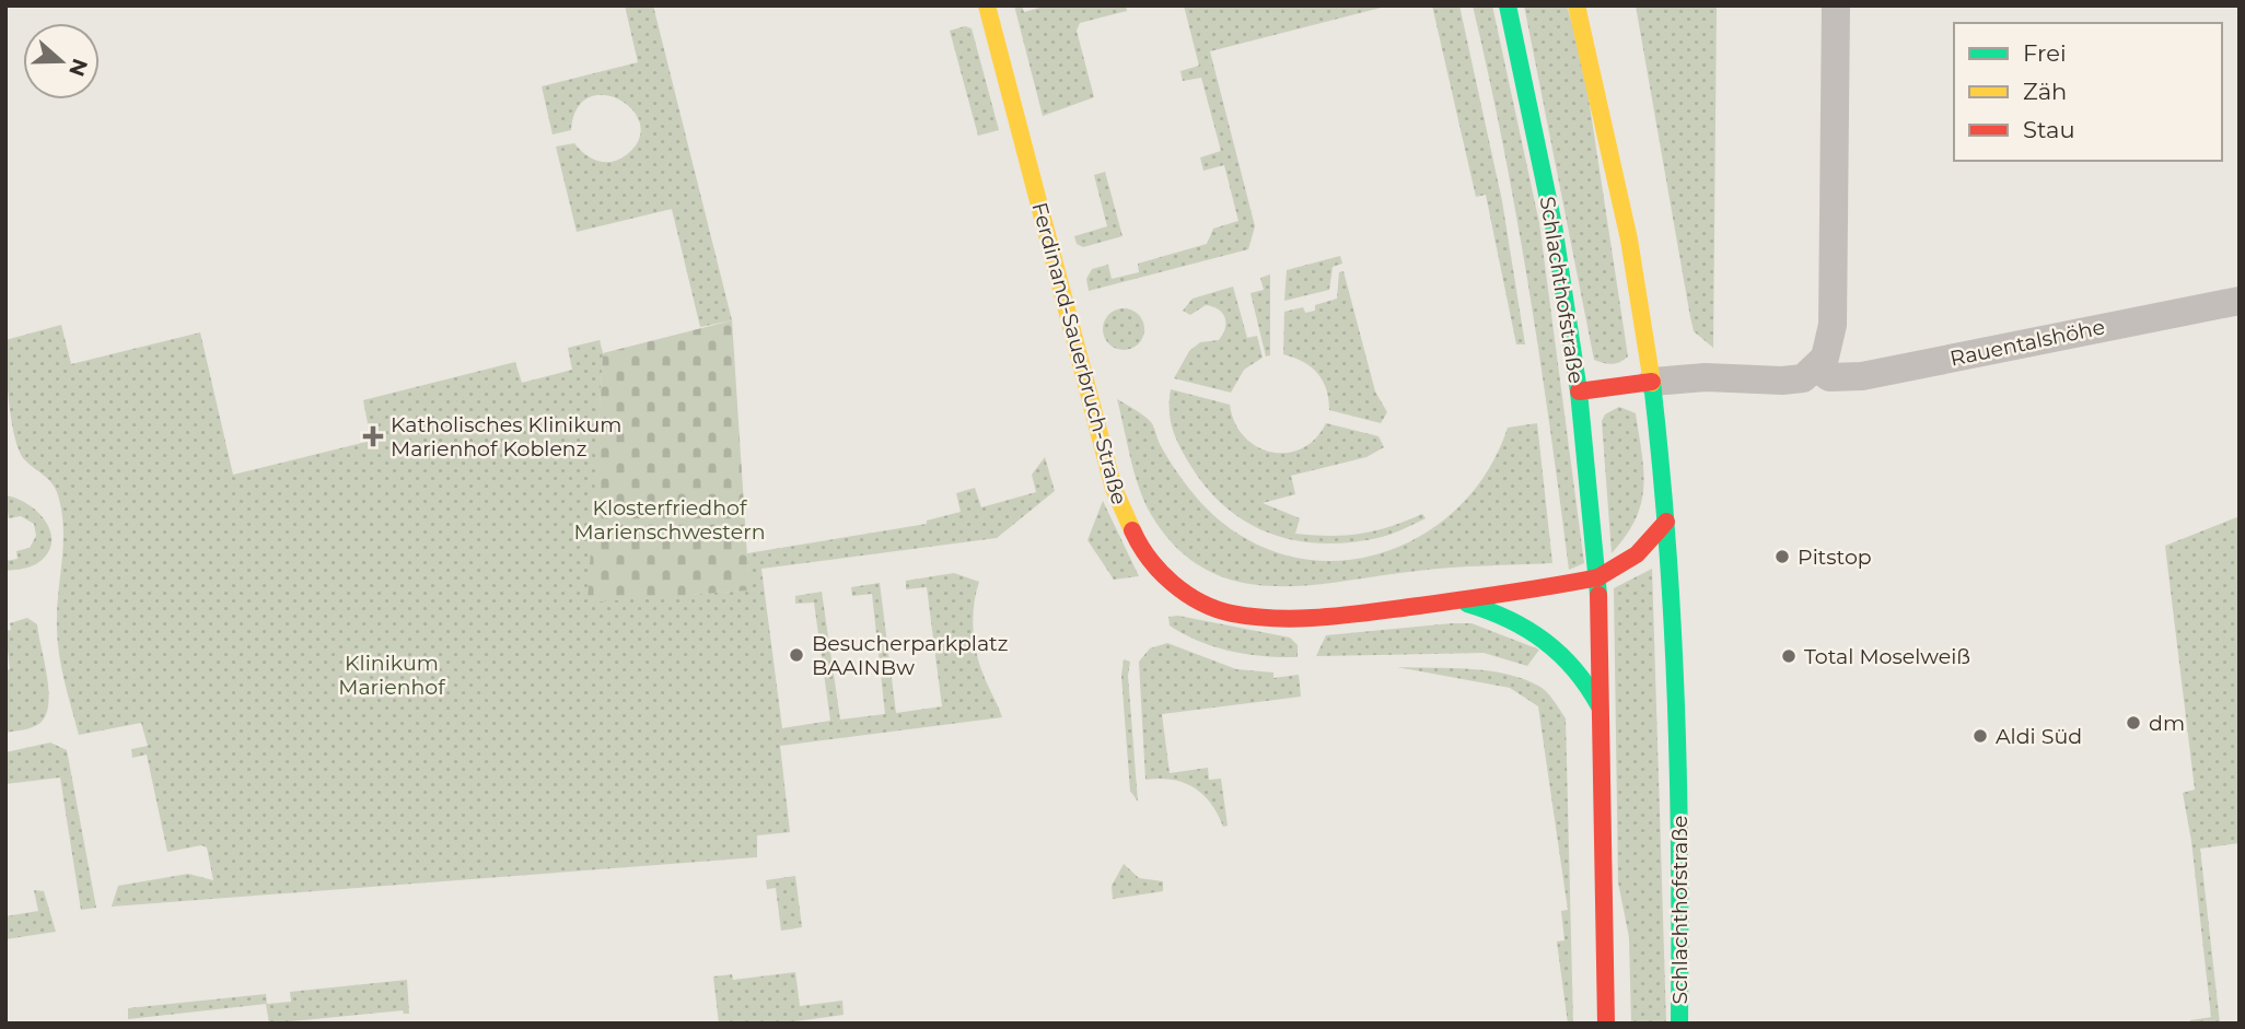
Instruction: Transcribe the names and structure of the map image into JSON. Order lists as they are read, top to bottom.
{
  "streets": {
    "main road": ["Schlachthofstraße", "Ferdinand-Sauerbruch-Straße"],
    "street": ["Rauentalshöhe"]
  },
  "crossings": [
    ["Schlachthofstraße", "Ferdinand-Sauerbruch-Straße"]
  ],
  "parks": ["Klosterfriedhof Marienschwestern", "Klinikum Marienhof"],
  "places": {
    "health": ["Katholisches Klinikum Marienhof Koblenz"],
    "other": [
      "Pitstop",
      "Besucherparkplatz BAAINBw",
      "Total Moselweiß",
      "dm",
      "Aldi Süd"
    ]
  },
  "legend": ["Frei", "Zäh", "Stau"],
  "north": "right"
}
